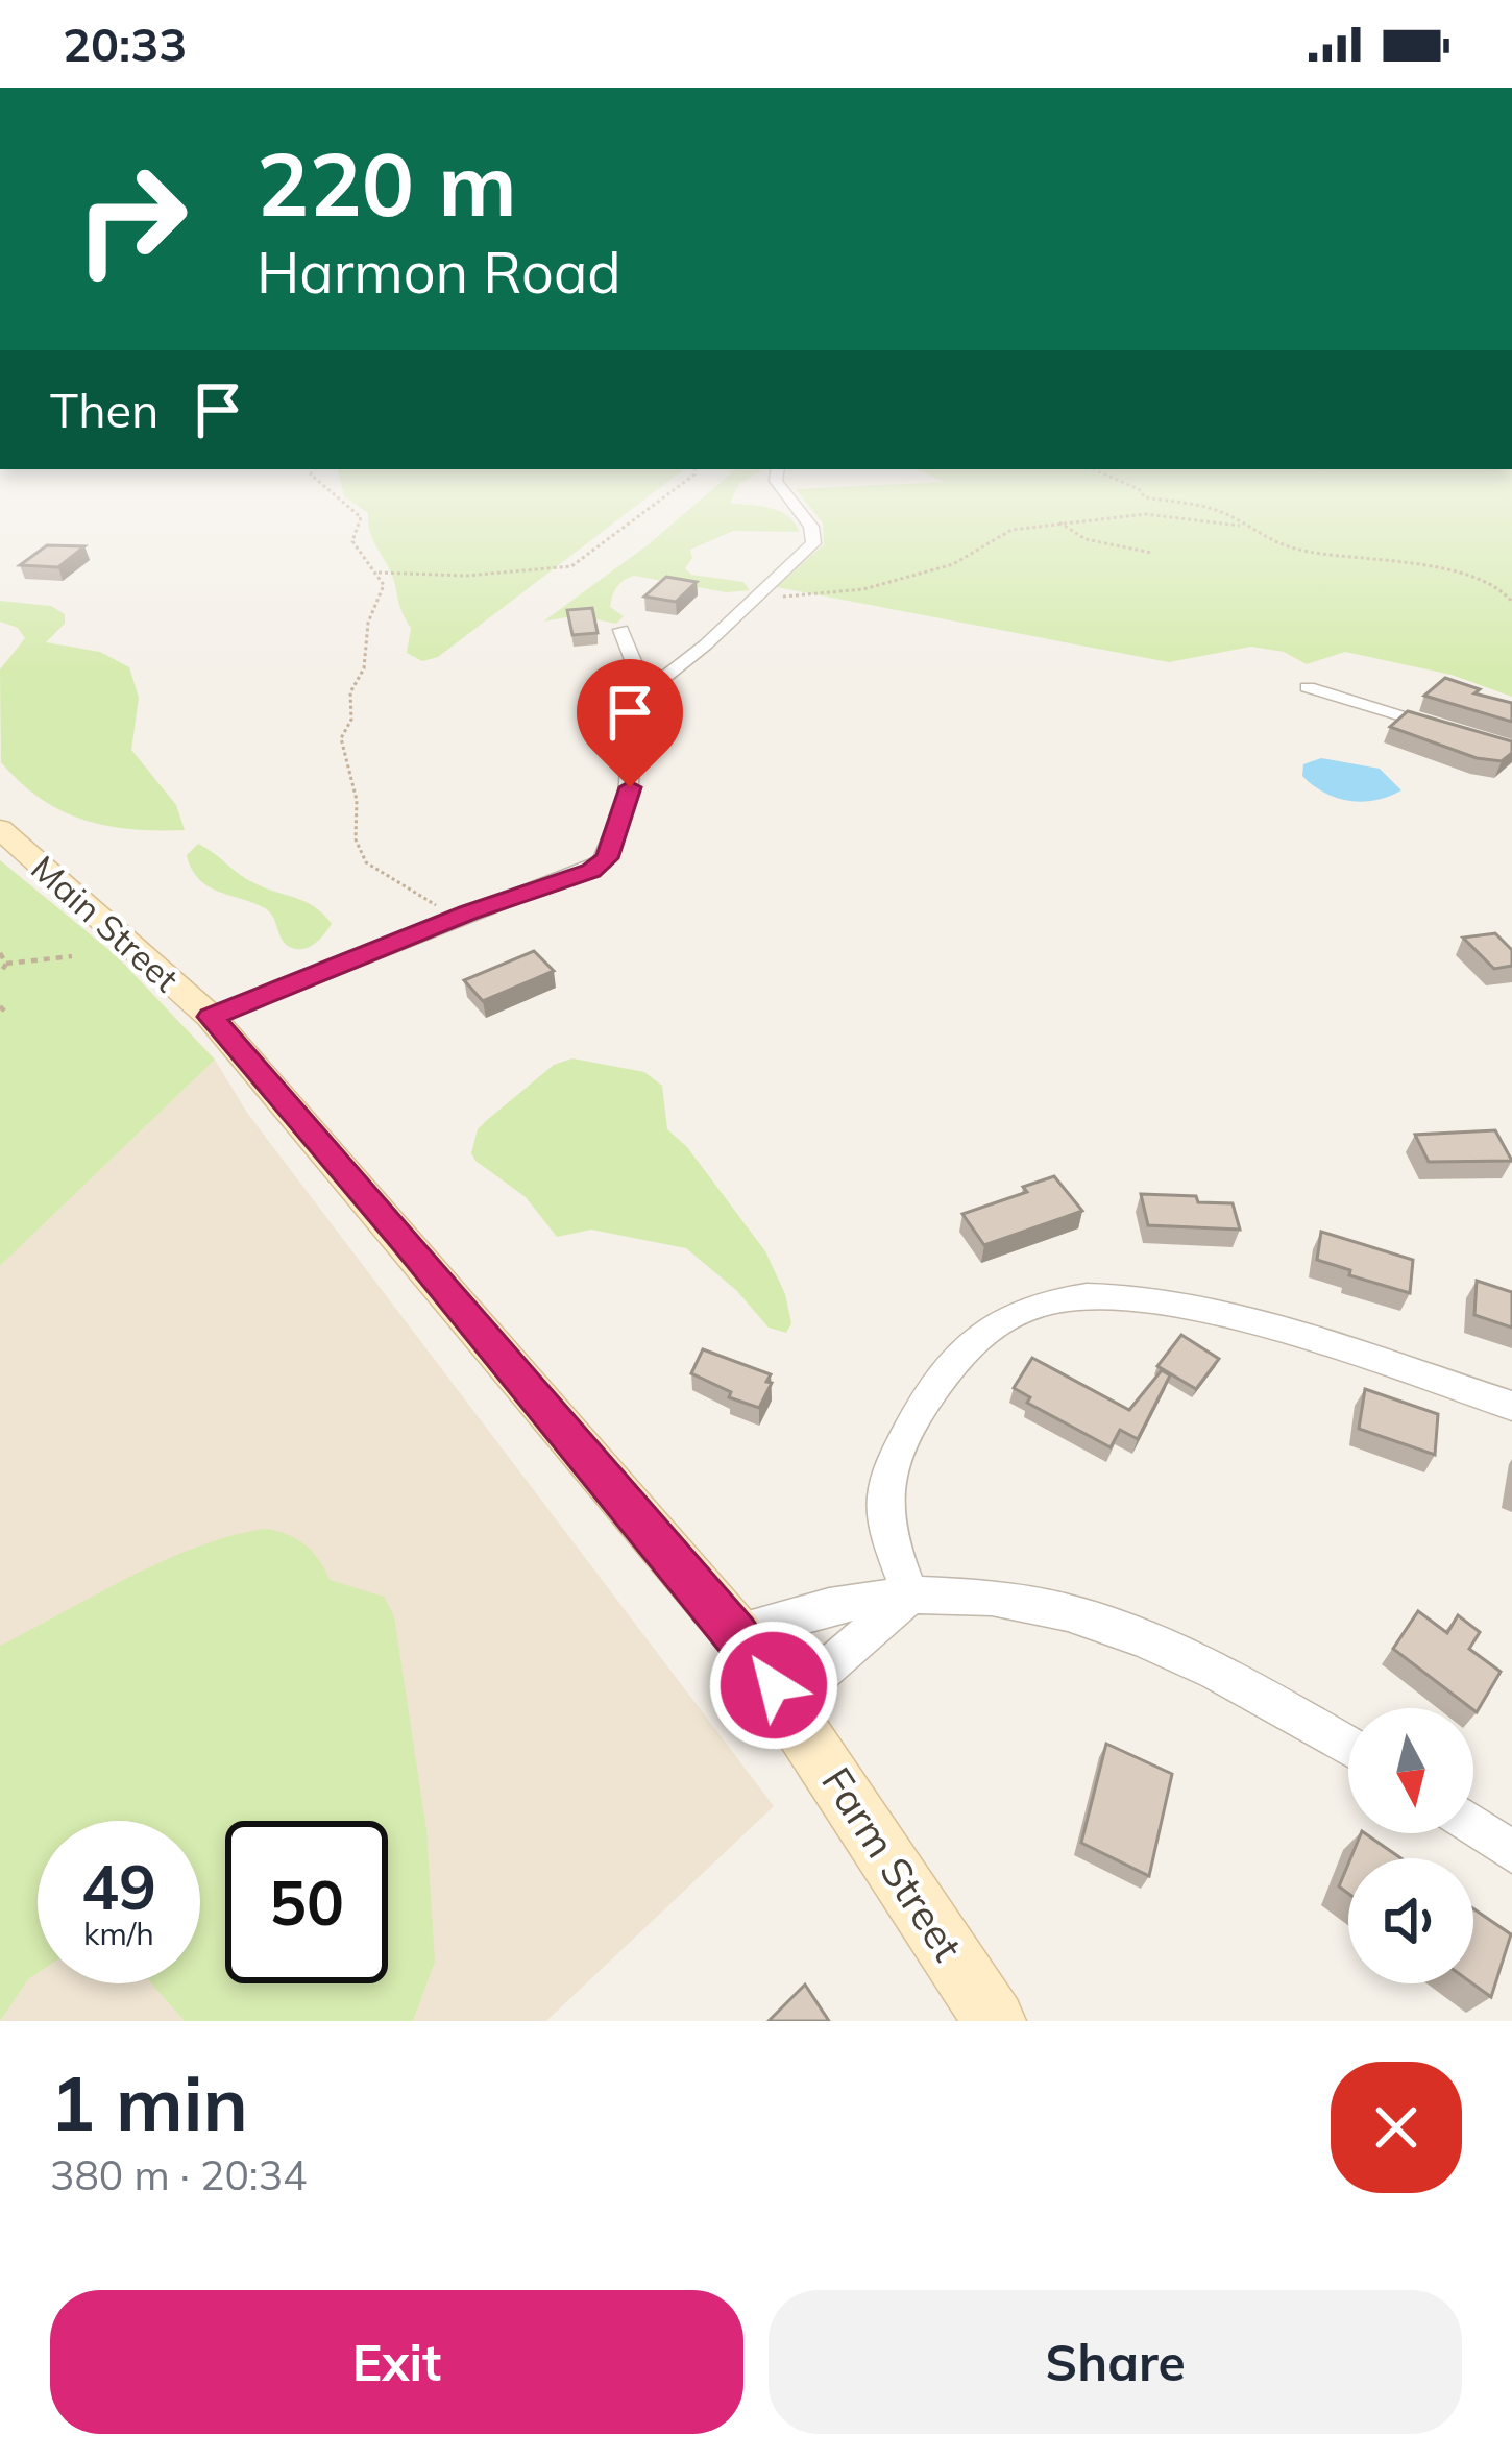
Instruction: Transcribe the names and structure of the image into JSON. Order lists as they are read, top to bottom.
{
  "streets": {
    "main road": ["Main Street", "Farm Street"]
  },
  "crossings": [
    ["Main Street", "Farm Street"]
  ],
  "north": "bottom",
  "page": {
    "status": "20:33",
    "turn": ["220 m", "Harmon Road"],
    "then": "Then",
    "speed": "49 km/h",
    "limit": "50",
    "heading": ["1 min", "380 m · 20:34"],
    "buttons": ["Exit", "Share"]
  }
}
